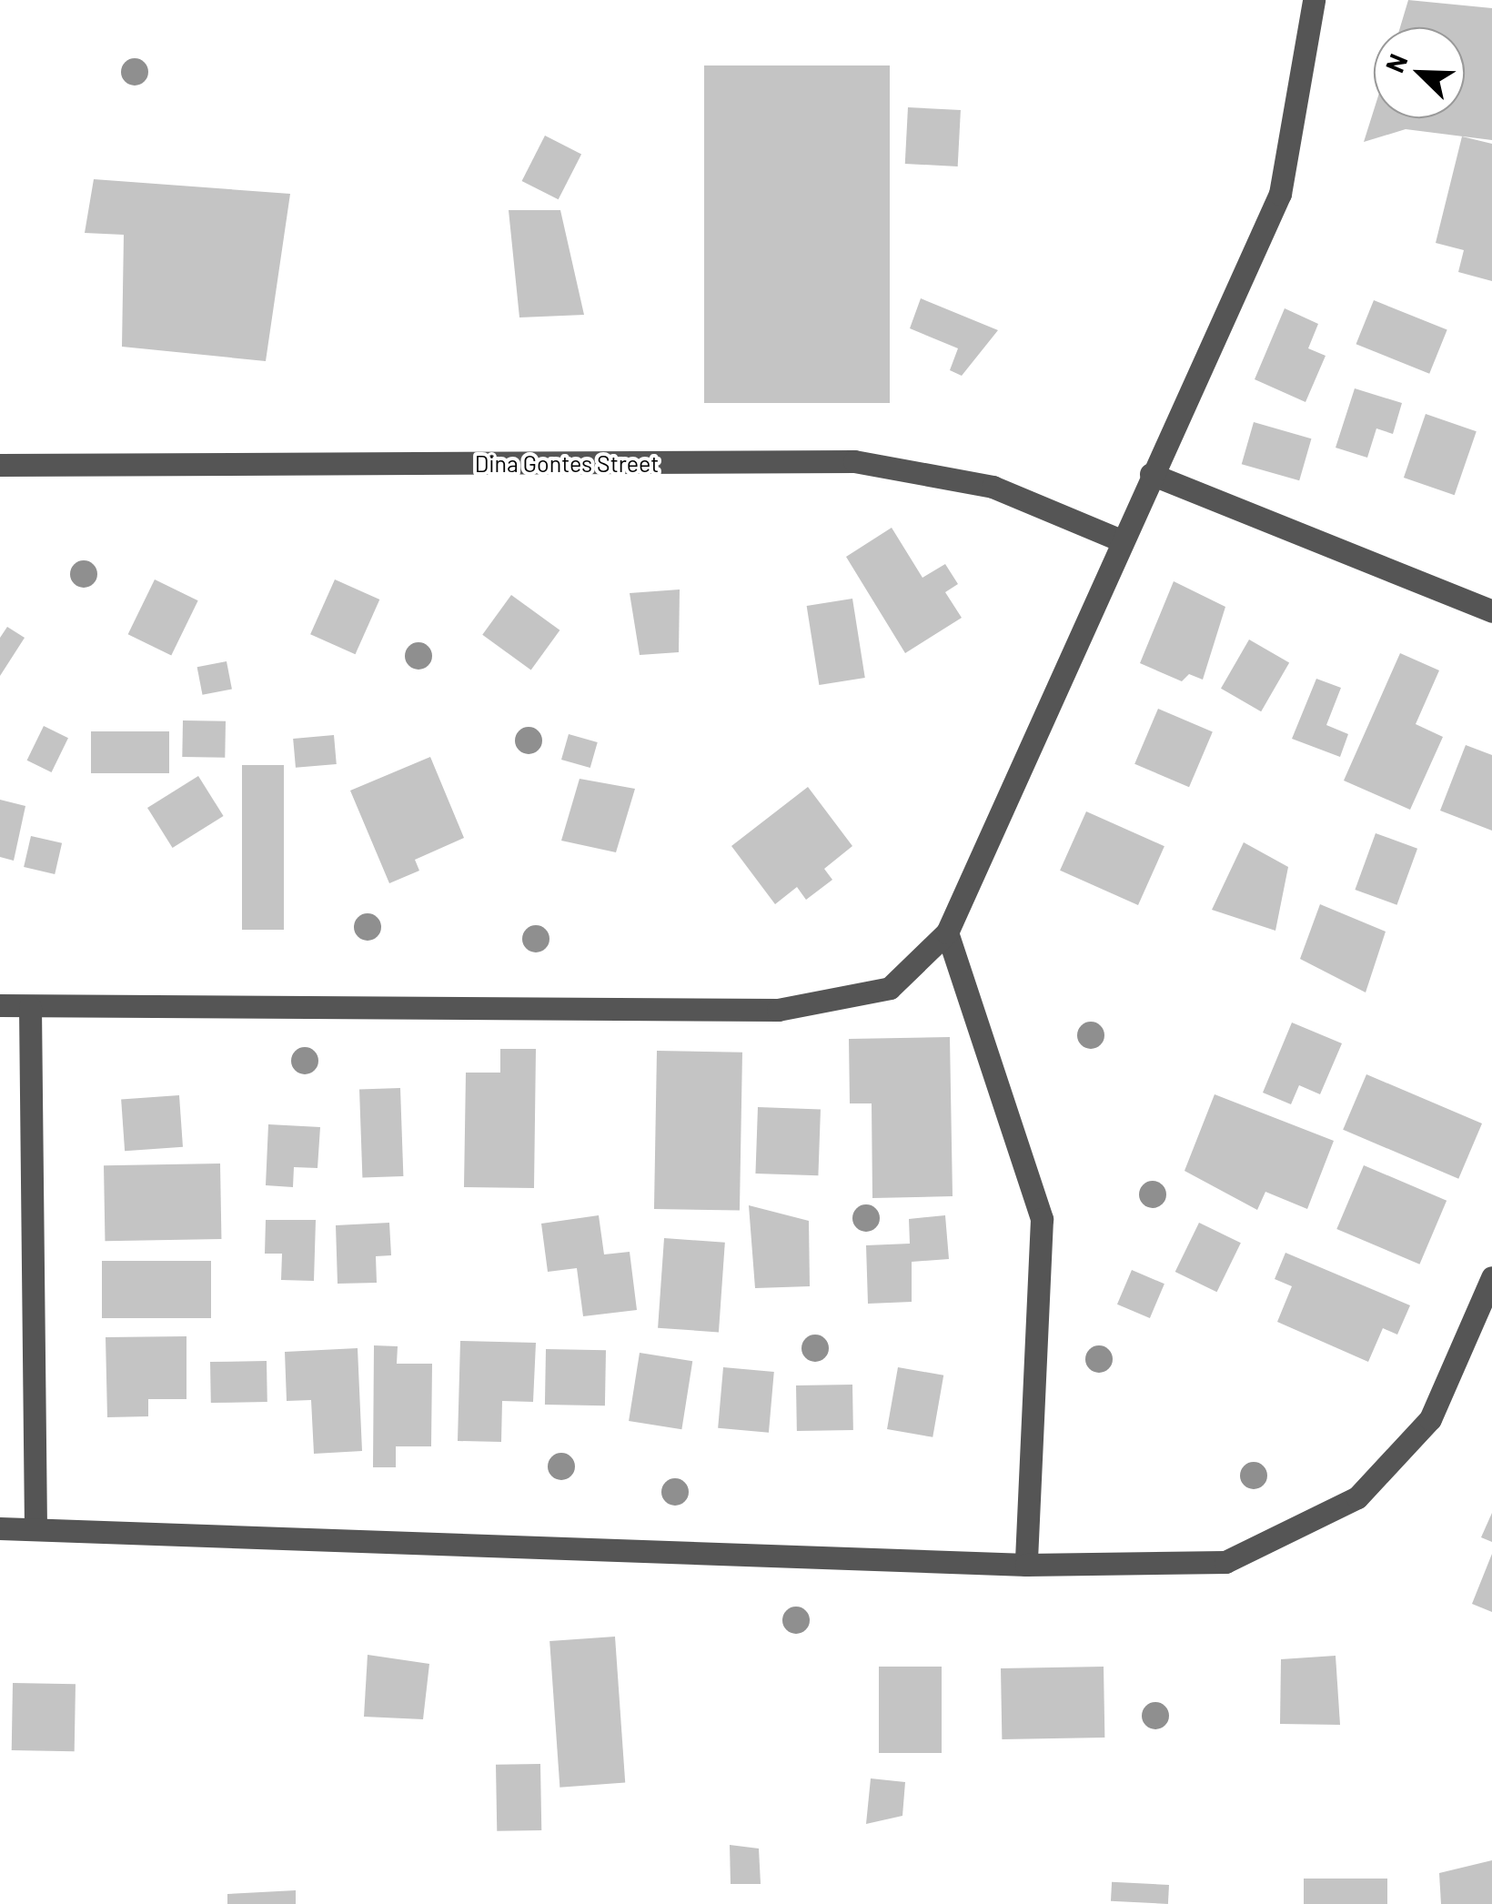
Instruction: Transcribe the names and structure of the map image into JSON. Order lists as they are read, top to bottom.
{
  "streets": {
    "street": ["Dina Gontes Street"]
  },
  "north": "top left"
}
